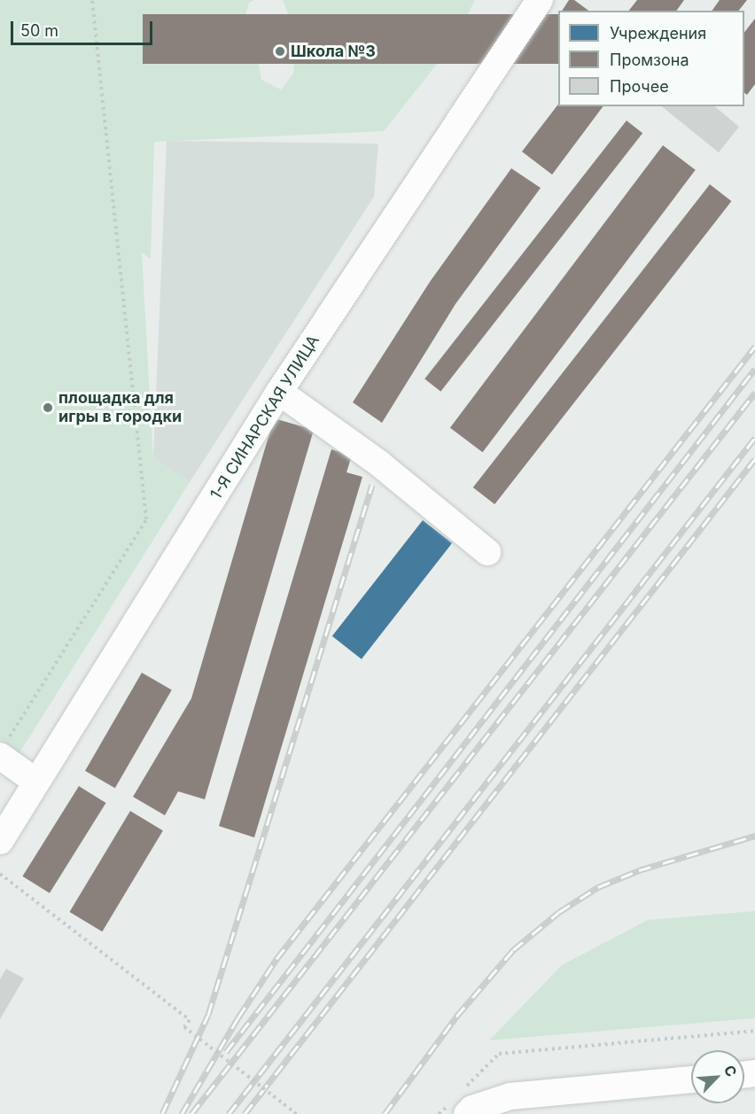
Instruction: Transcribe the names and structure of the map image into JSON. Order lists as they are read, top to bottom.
{
  "streets": {
    "street": ["1-Я СИНАРСКАЯ УЛИЦА"]
  },
  "places": ["Школа №3", "площадка для игры в городки"],
  "legend": ["Учреждения", "Промзона", "Прочее"],
  "scale_bar": "50 m",
  "north": "top right"
}
